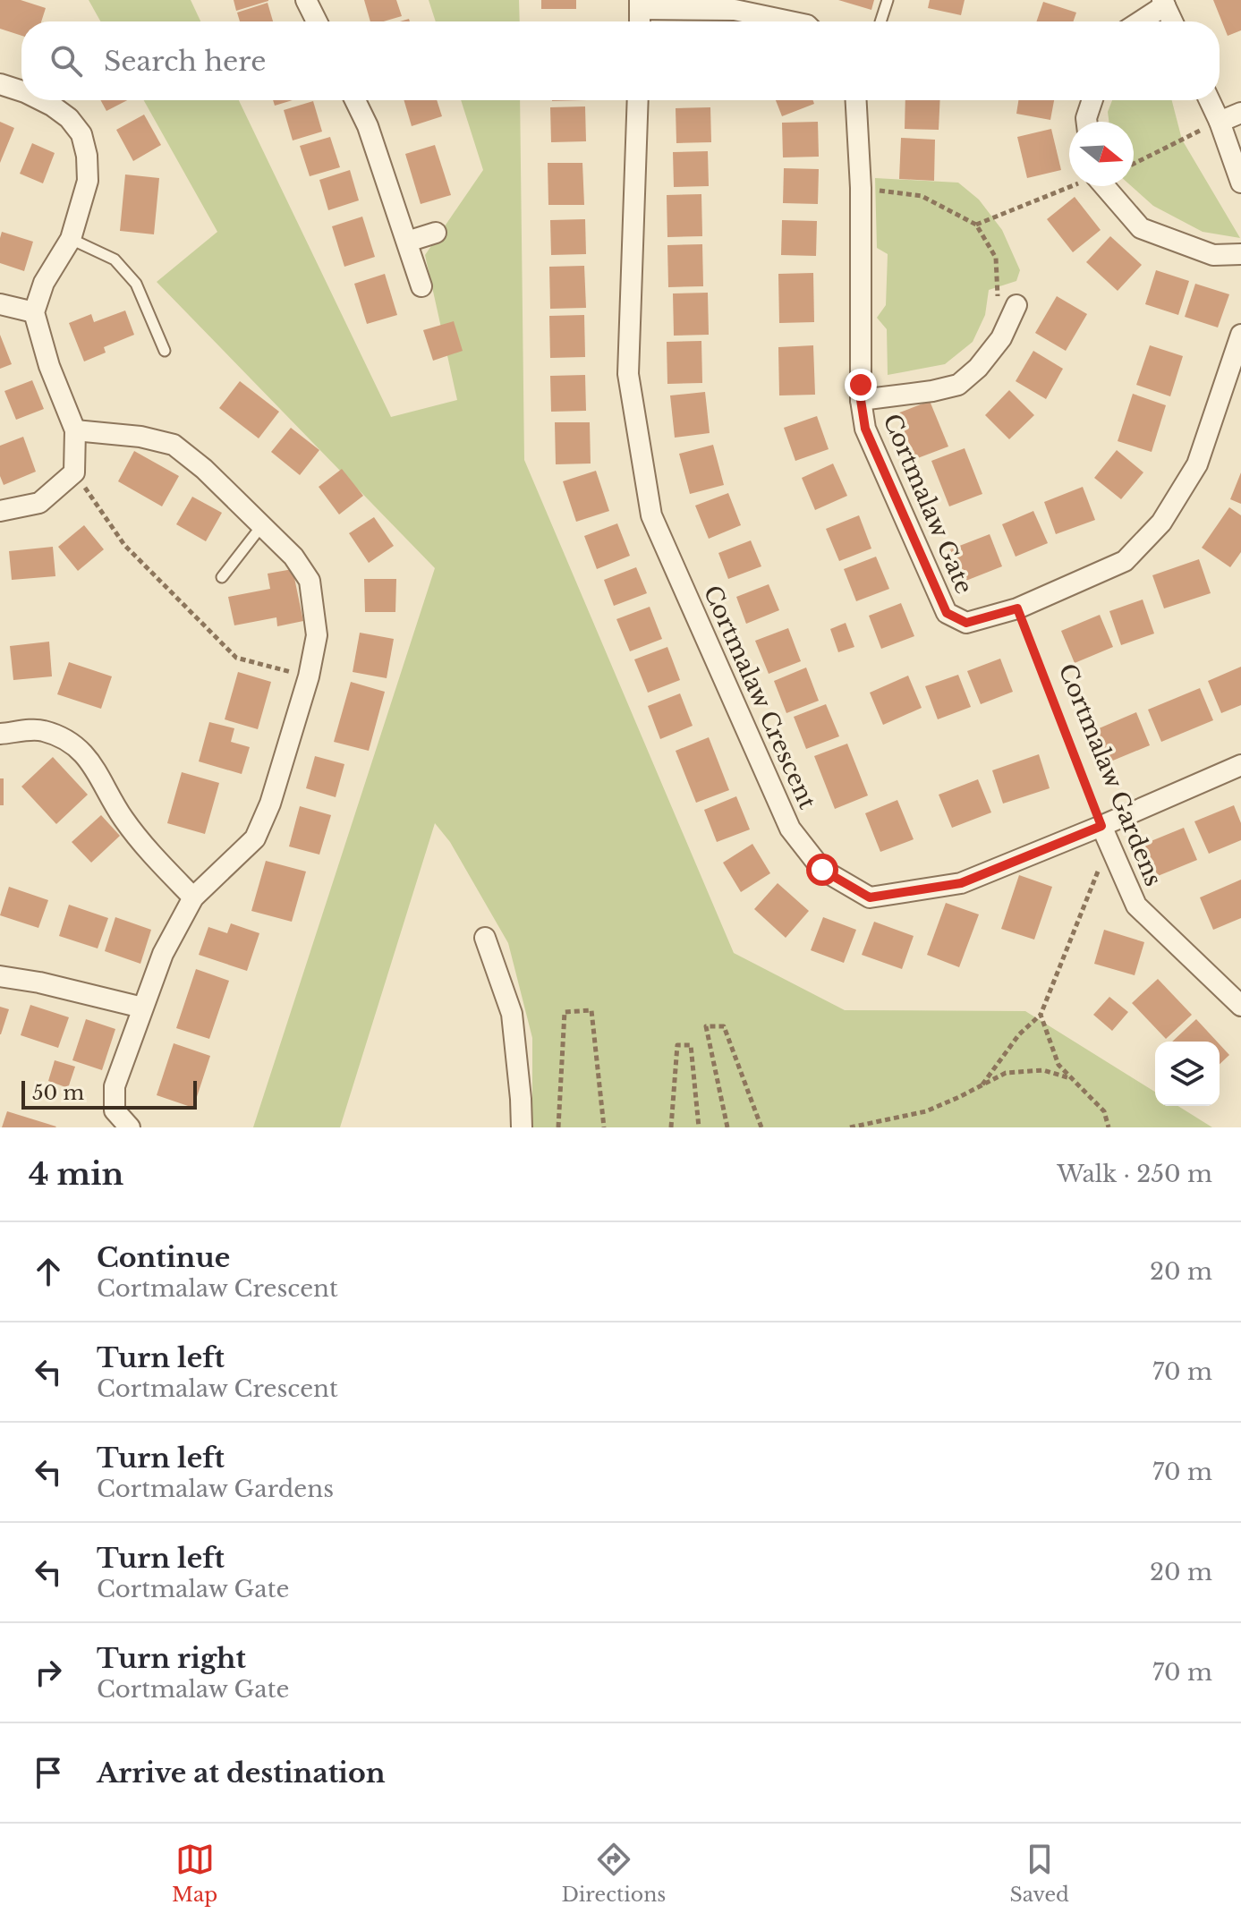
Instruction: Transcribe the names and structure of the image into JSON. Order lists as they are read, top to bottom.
{
  "streets": {
    "street": ["Cortmalaw Gate", "Cortmalaw Crescent", "Cortmalaw Gardens"]
  },
  "crossings": [
    ["Cortmalaw Gate", "Cortmalaw Gardens"],
    ["Cortmalaw Crescent", "Cortmalaw Gardens"]
  ],
  "scale_bar": "50 m",
  "north": "right",
  "page": {
    "search": "Search here",
    "scale": "50 m",
    "heading": ["4 min", "Walk · 250 m"],
    "list": [
      ["Continue", "Cortmalaw Crescent", "20 m"],
      ["Turn left", "Cortmalaw Crescent", "70 m"],
      ["Turn left", "Cortmalaw Gardens", "70 m"],
      ["Turn left", "Cortmalaw Gate", "20 m"],
      ["Turn right", "Cortmalaw Gate", "70 m"],
      "Arrive at destination"
    ],
    "nav": ["Map", "Directions", "Saved"]
  }
}
